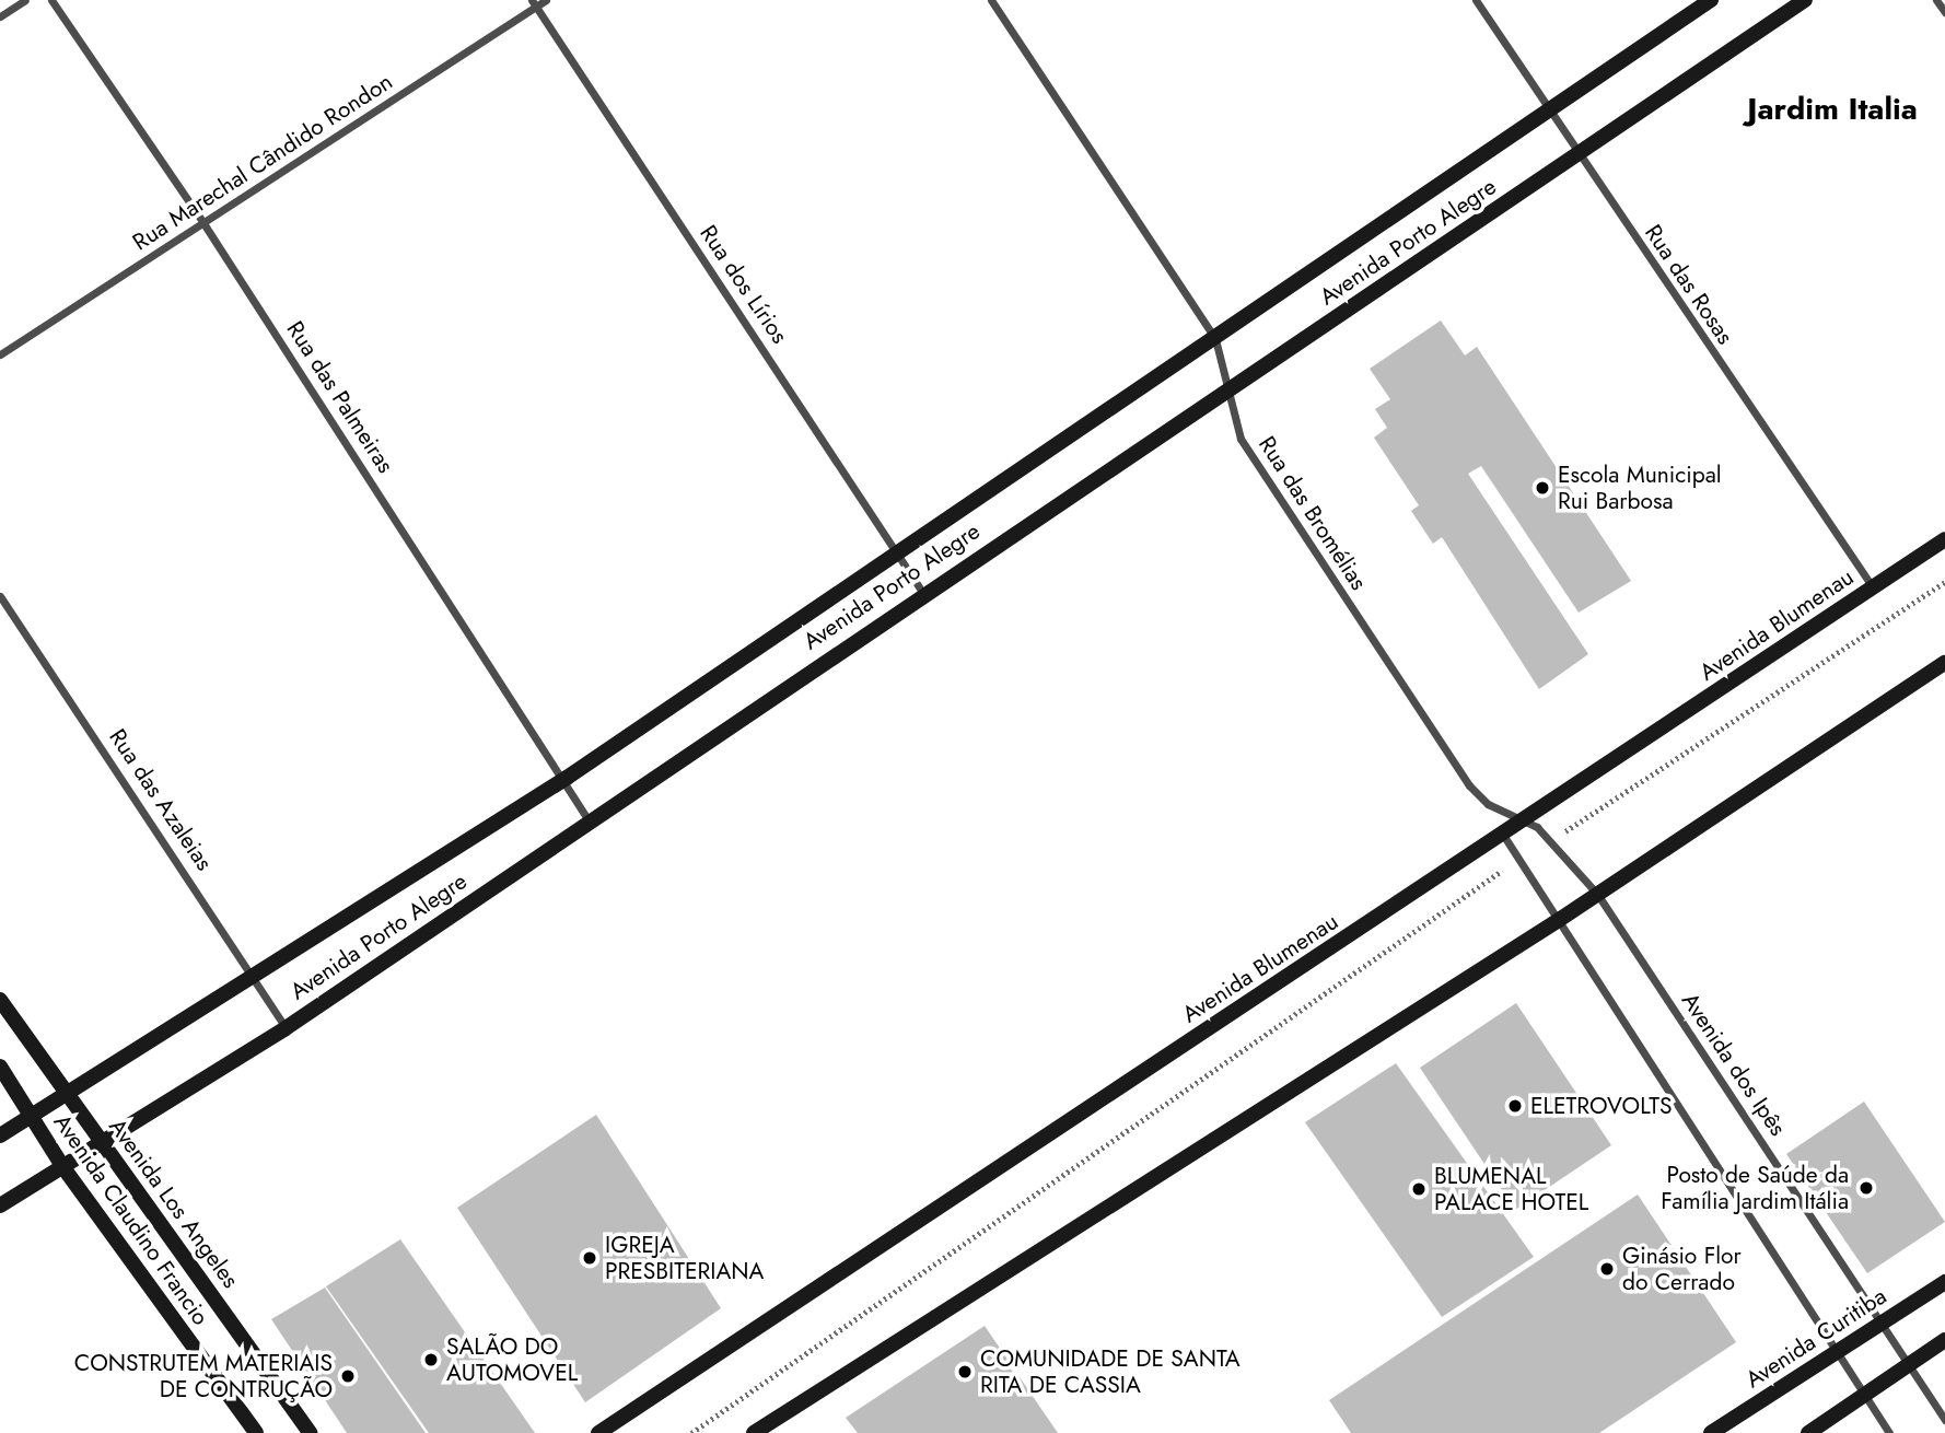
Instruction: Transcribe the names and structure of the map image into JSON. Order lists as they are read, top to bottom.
{
  "streets": {
    "street": [
      "Rua Marechal Cândido Rondon",
      "Avenida Porto Alegre",
      "Rua dos Lírios",
      "Rua das Rosas",
      "Rua das Palmeiras",
      "Rua das Bromélias",
      "Avenida Blumenau",
      "Rua das Azaleias",
      "Avenida dos Ipês",
      "Avenida Los Angeles",
      "Avenida Claudino Francio",
      "Avenida Curitiba"
    ]
  },
  "crossings": [
    ["Rua Marechal Cândido Rondon", "Rua dos Lírios"],
    ["Rua Marechal Cândido Rondon", "Rua das Palmeiras"],
    ["Avenida Porto Alegre", "Rua dos Lírios"],
    ["Avenida Porto Alegre", "Rua das Rosas"],
    ["Avenida Porto Alegre", "Rua das Palmeiras"],
    ["Avenida Porto Alegre", "Rua das Bromélias"],
    ["Avenida Porto Alegre", "Rua das Azaleias"],
    ["Avenida Porto Alegre", "Avenida Los Angeles"],
    ["Avenida Porto Alegre", "Avenida Claudino Francio"],
    ["Rua das Rosas", "Avenida Blumenau"],
    ["Rua das Bromélias", "Avenida Blumenau"],
    ["Rua das Bromélias", "Avenida dos Ipês"],
    ["Avenida Blumenau", "Avenida dos Ipês"],
    ["Avenida dos Ipês", "Avenida Curitiba"]
  ],
  "districts": ["Jardim Italia"],
  "places": [
    "Escola Municipal Rui Barbosa",
    "ELETROVOLTS",
    "Posto de Saúde da Família Jardim Itália",
    "BLUMENAL PALACE HOTEL",
    "IGREJA PRESBITERIANA",
    "Ginásio Flor do Cerrado",
    "SALÃO DO AUTOMOVEL",
    "COMUNIDADE DE SANTA RITA DE CASSIA",
    "CONSTRUTEM MATERIAIS DE CONTRUÇÃO"
  ]
}
